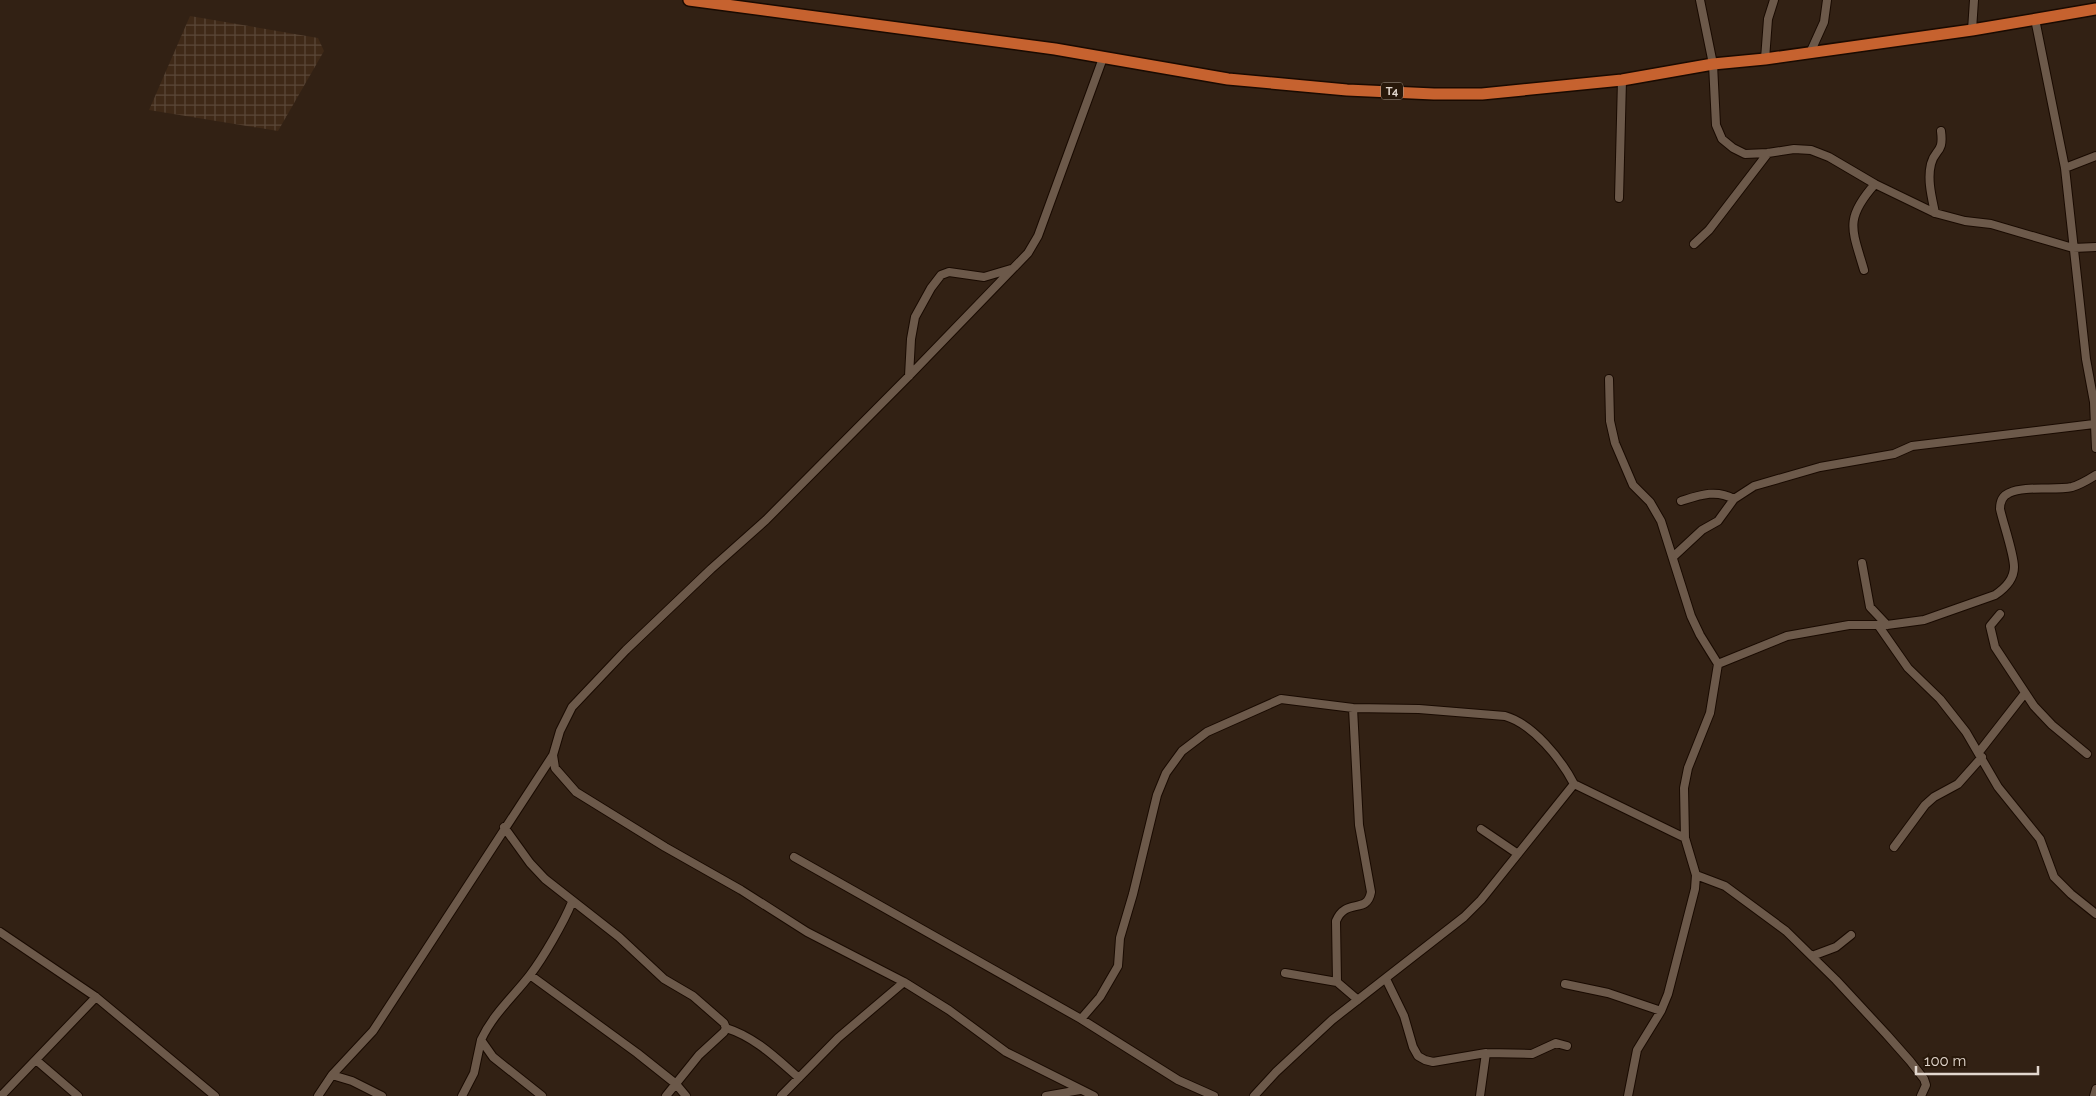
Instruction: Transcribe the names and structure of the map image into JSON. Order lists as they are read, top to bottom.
{
  "streets": {
    "highway": ["T4"]
  },
  "scale_bar": "100 m"
}
